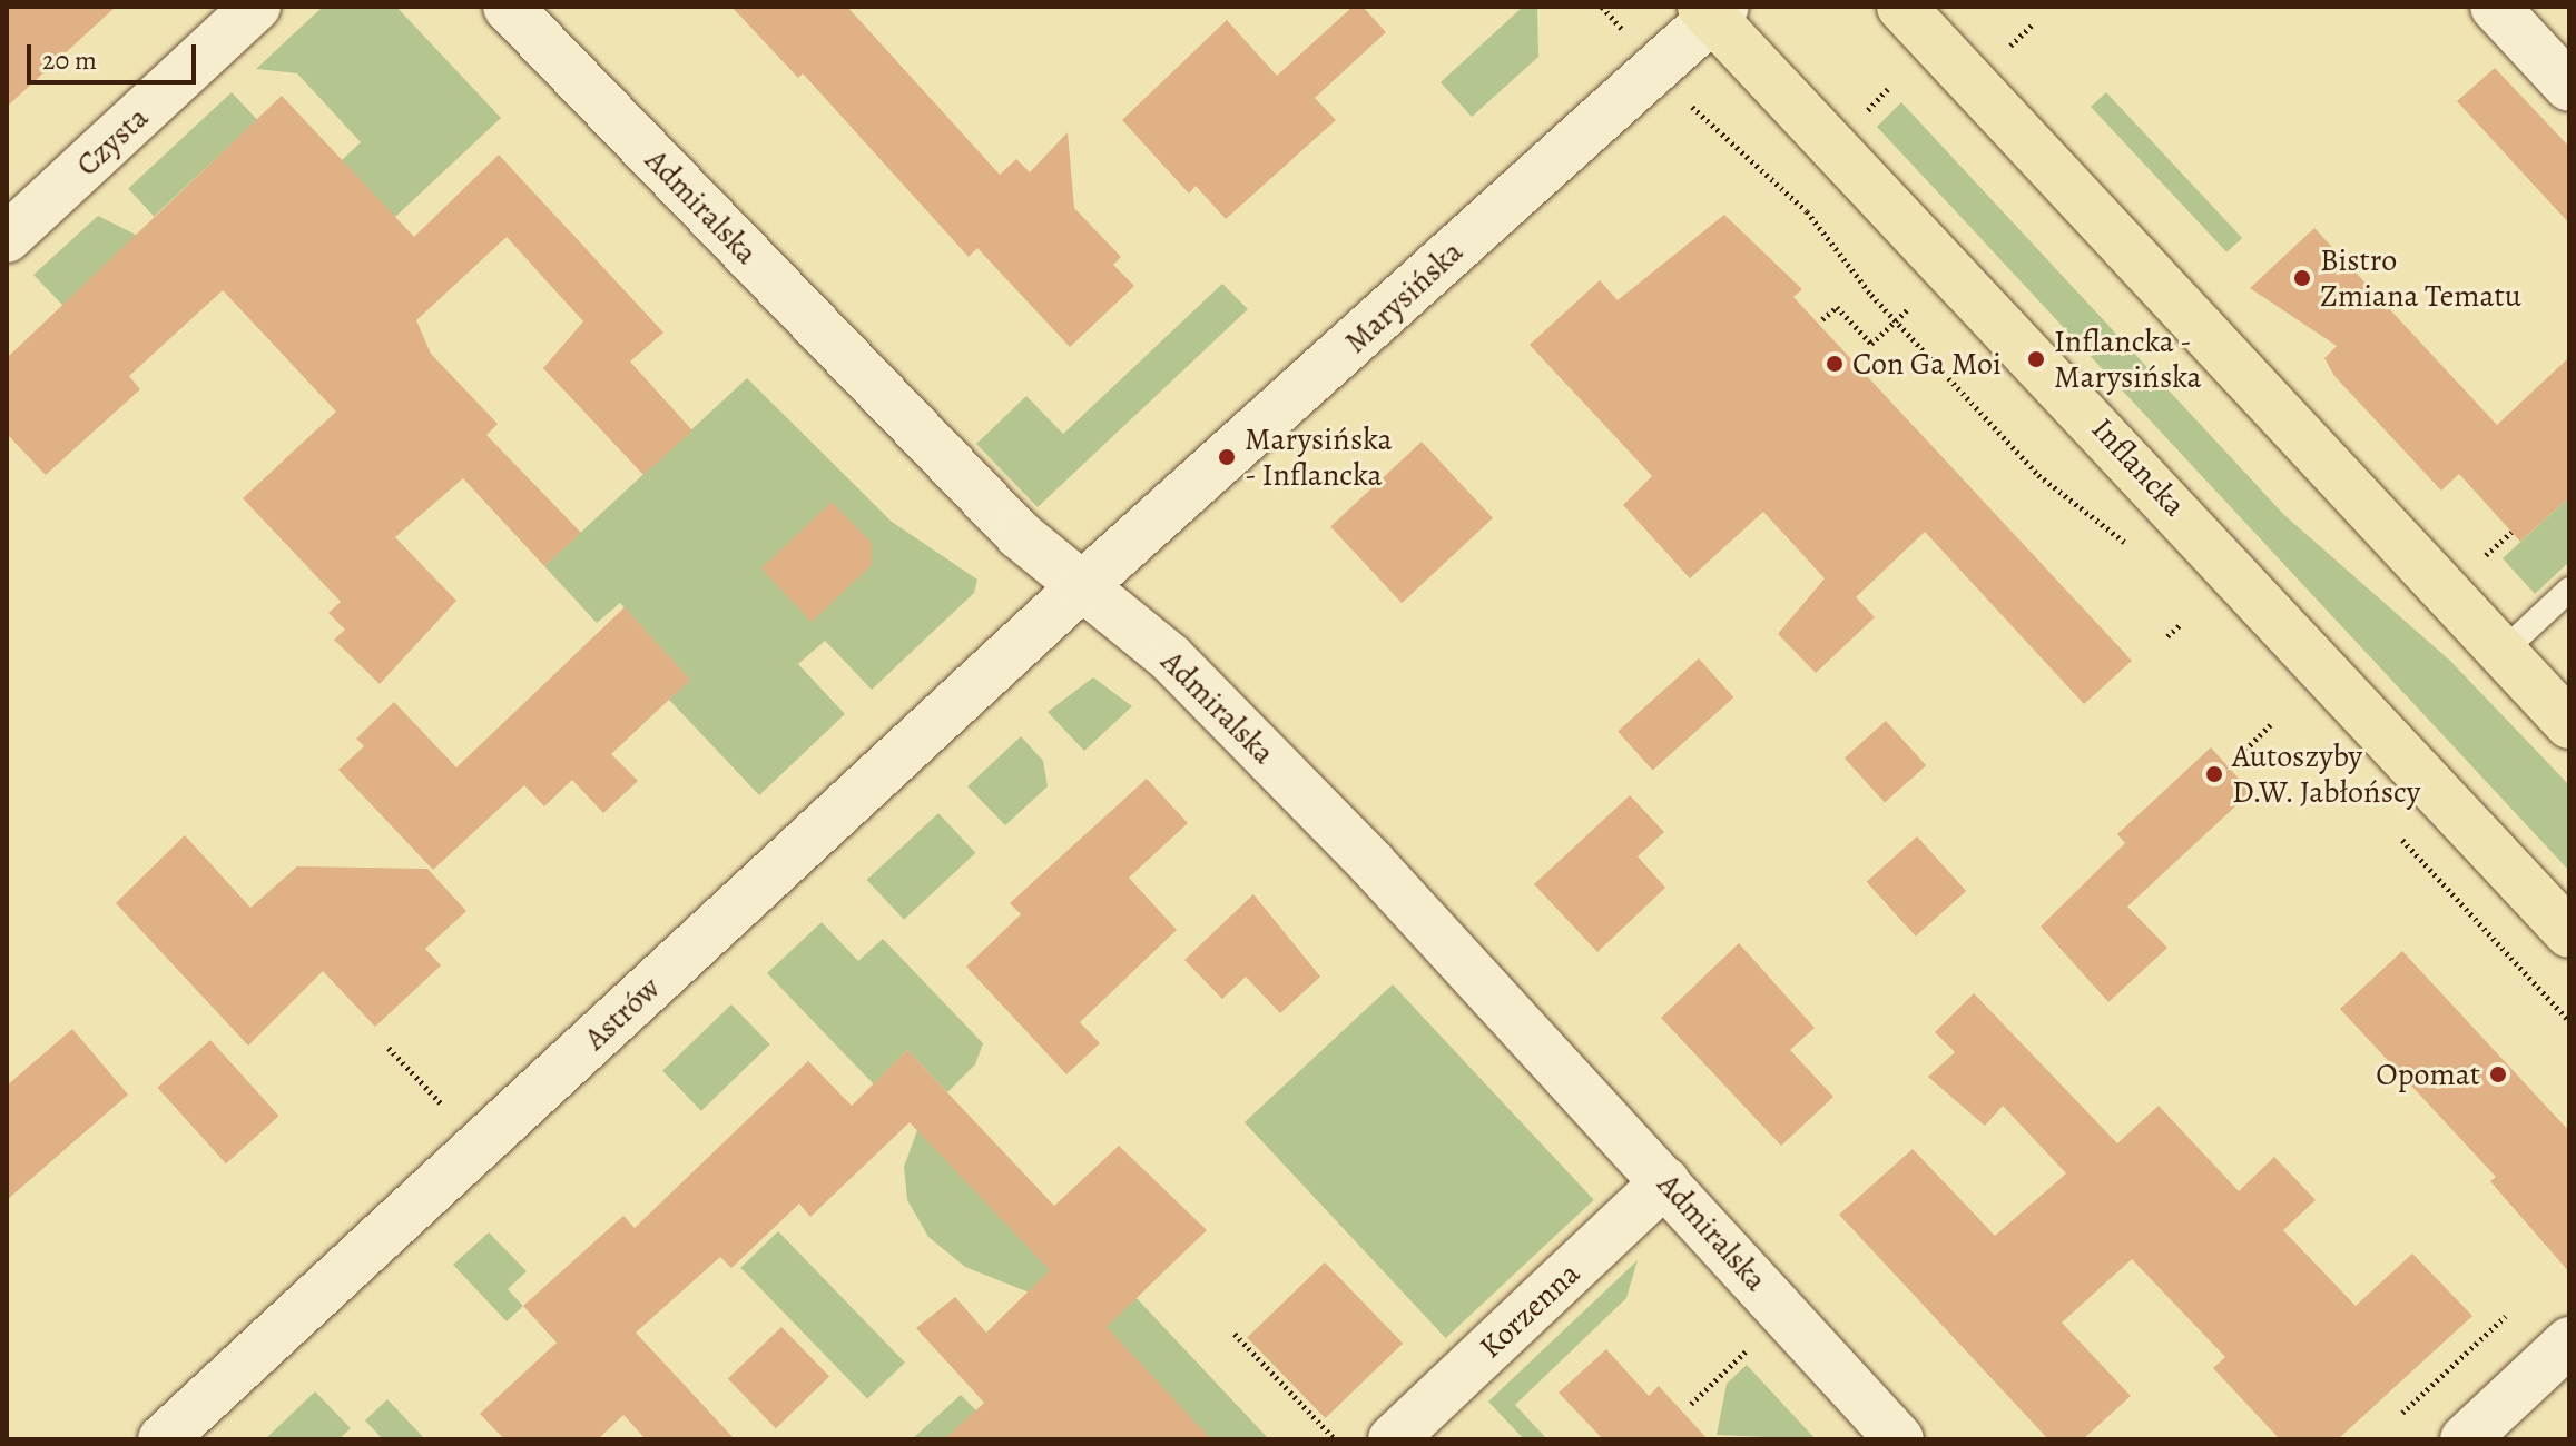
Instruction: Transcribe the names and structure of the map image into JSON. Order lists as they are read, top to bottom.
{
  "streets": {
    "main road": ["Inflancka"],
    "street": [
      "Czysta",
      "Admiralska",
      "Marysińska",
      "Astrów",
      "Korzenna"
    ]
  },
  "crossings": [
    ["Admiralska", "Marysińska"],
    ["Admiralska", "Astrów"],
    ["Admiralska", "Korzenna"],
    ["Marysińska", "Inflancka"],
    ["Marysińska", "Astrów"]
  ],
  "places": [
    "Bistro Zmiana Tematu",
    "Inflancka - Marysińska",
    "Con Ga Moi",
    "Marysińska - Inflancka",
    "Autoszyby D.W. Jabłońscy",
    "Opomat"
  ],
  "scale_bar": "20 m"
}
